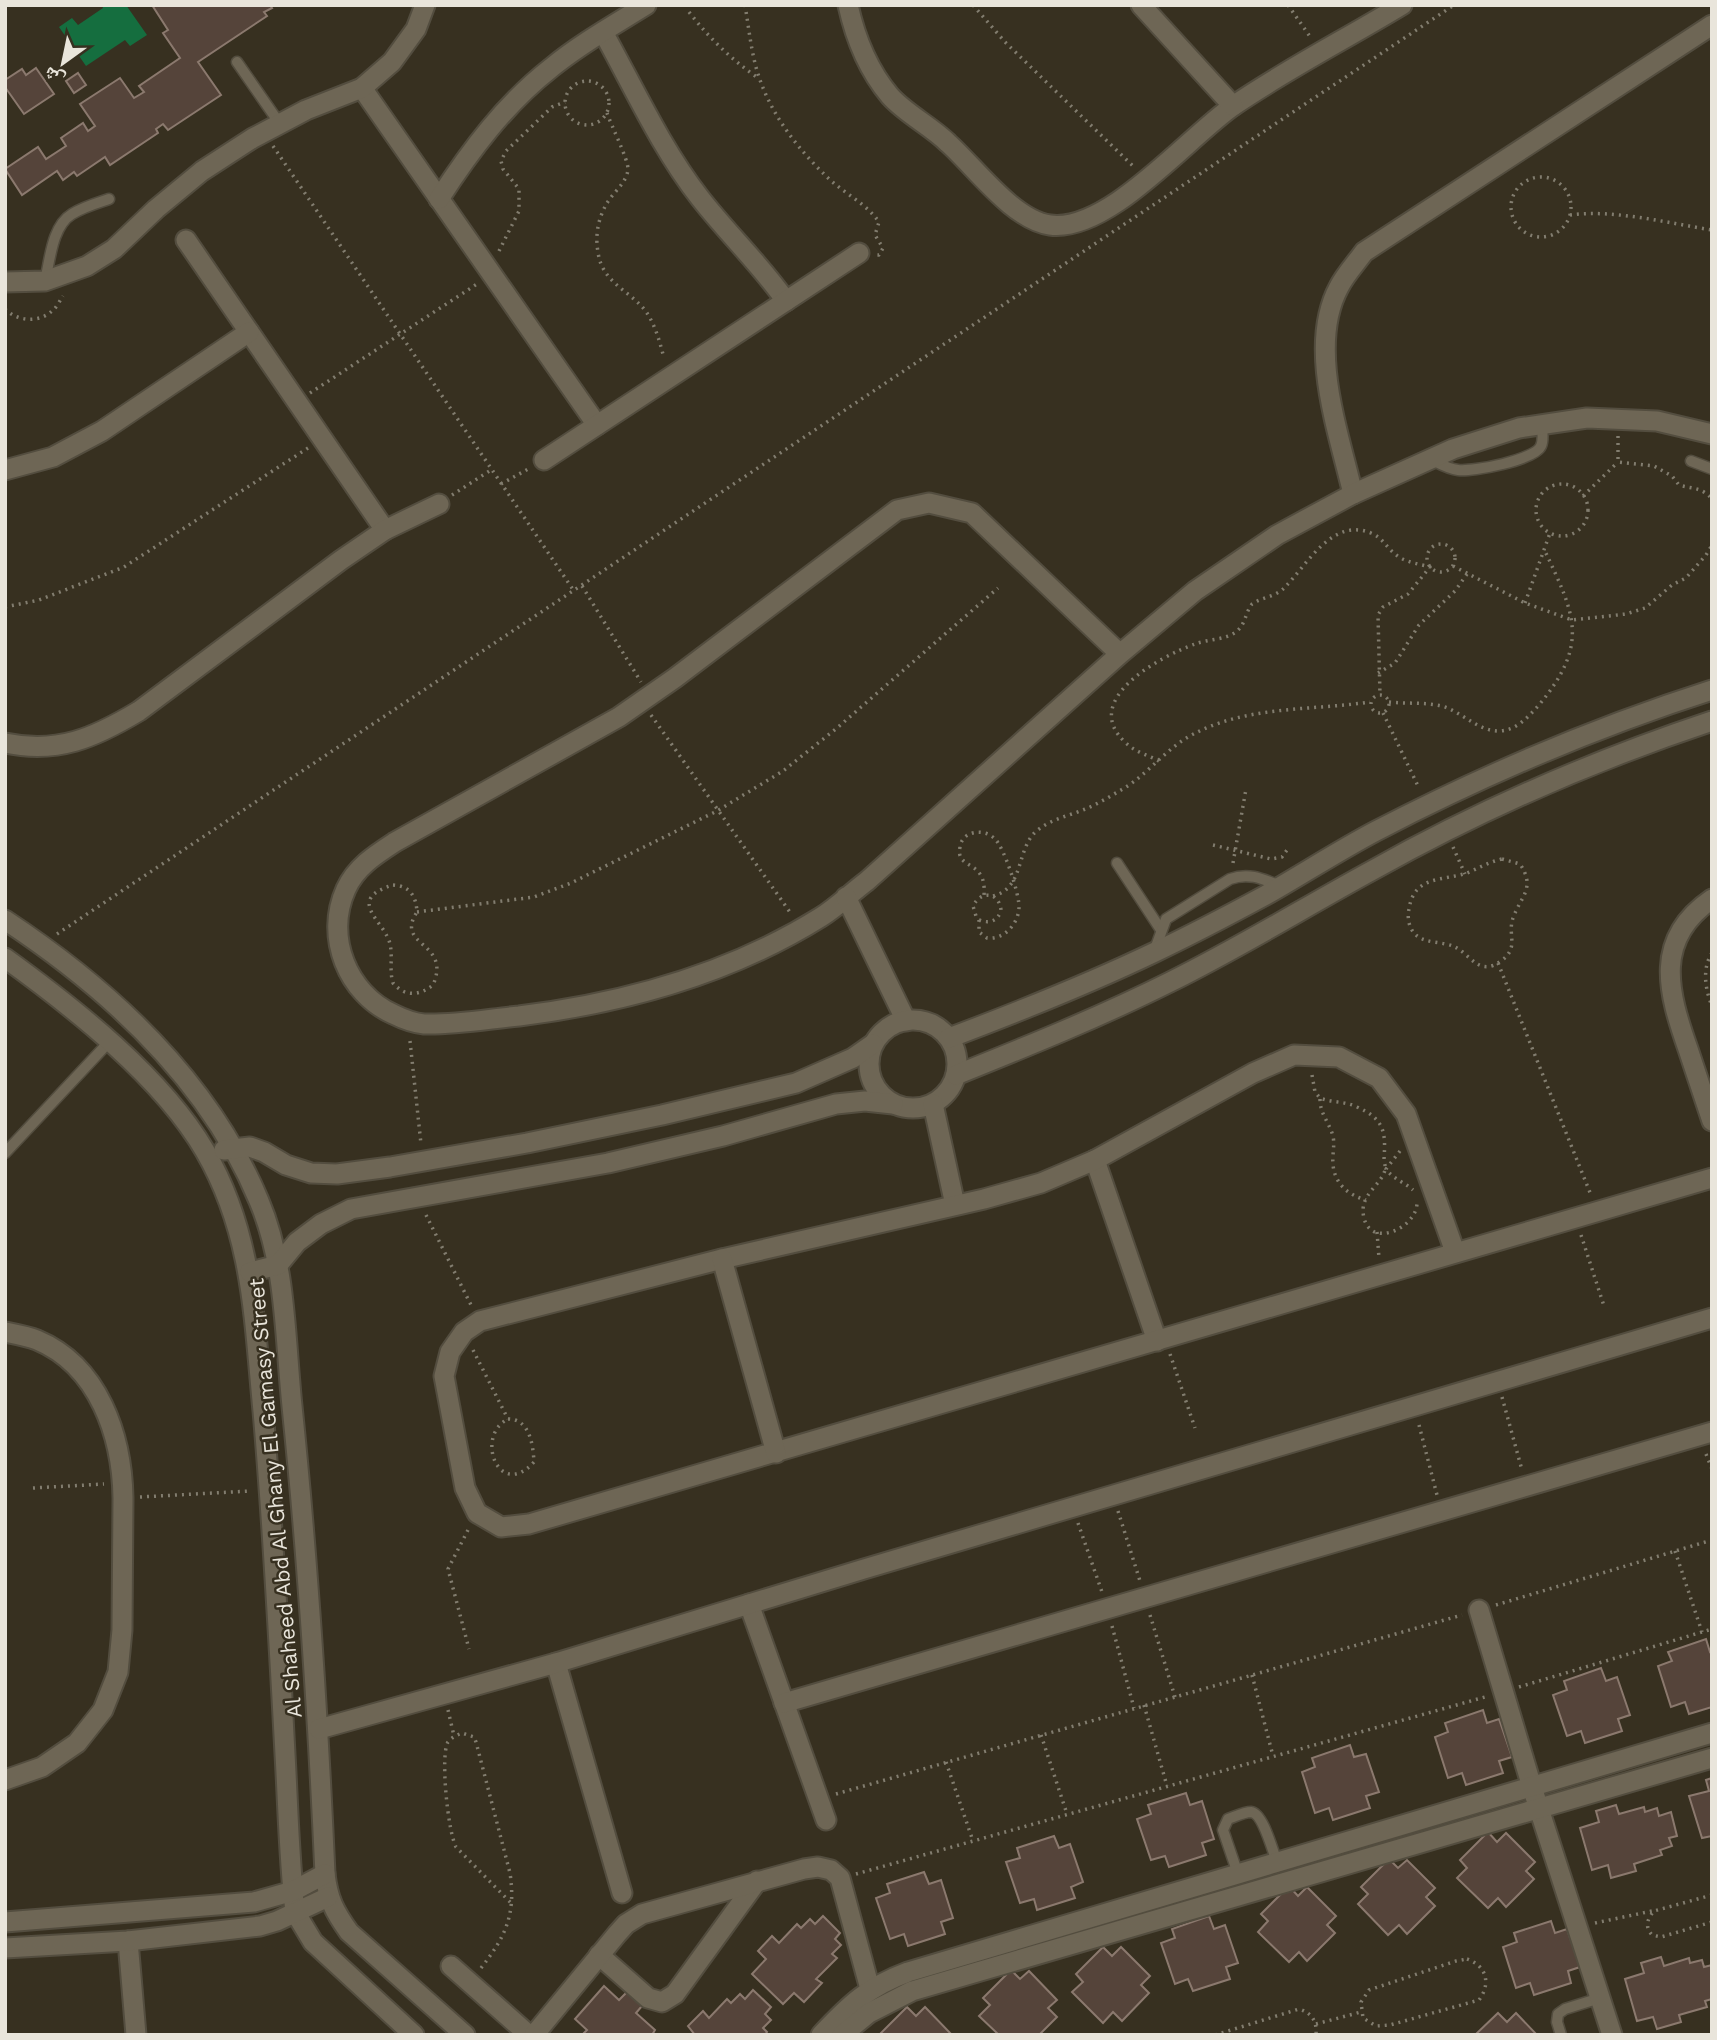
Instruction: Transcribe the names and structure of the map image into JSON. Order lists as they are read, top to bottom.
{
  "streets": {
    "street": ["Al Shaheed Abd Al Ghany El Gamasy Street"]
  },
  "north": "bottom left"
}
